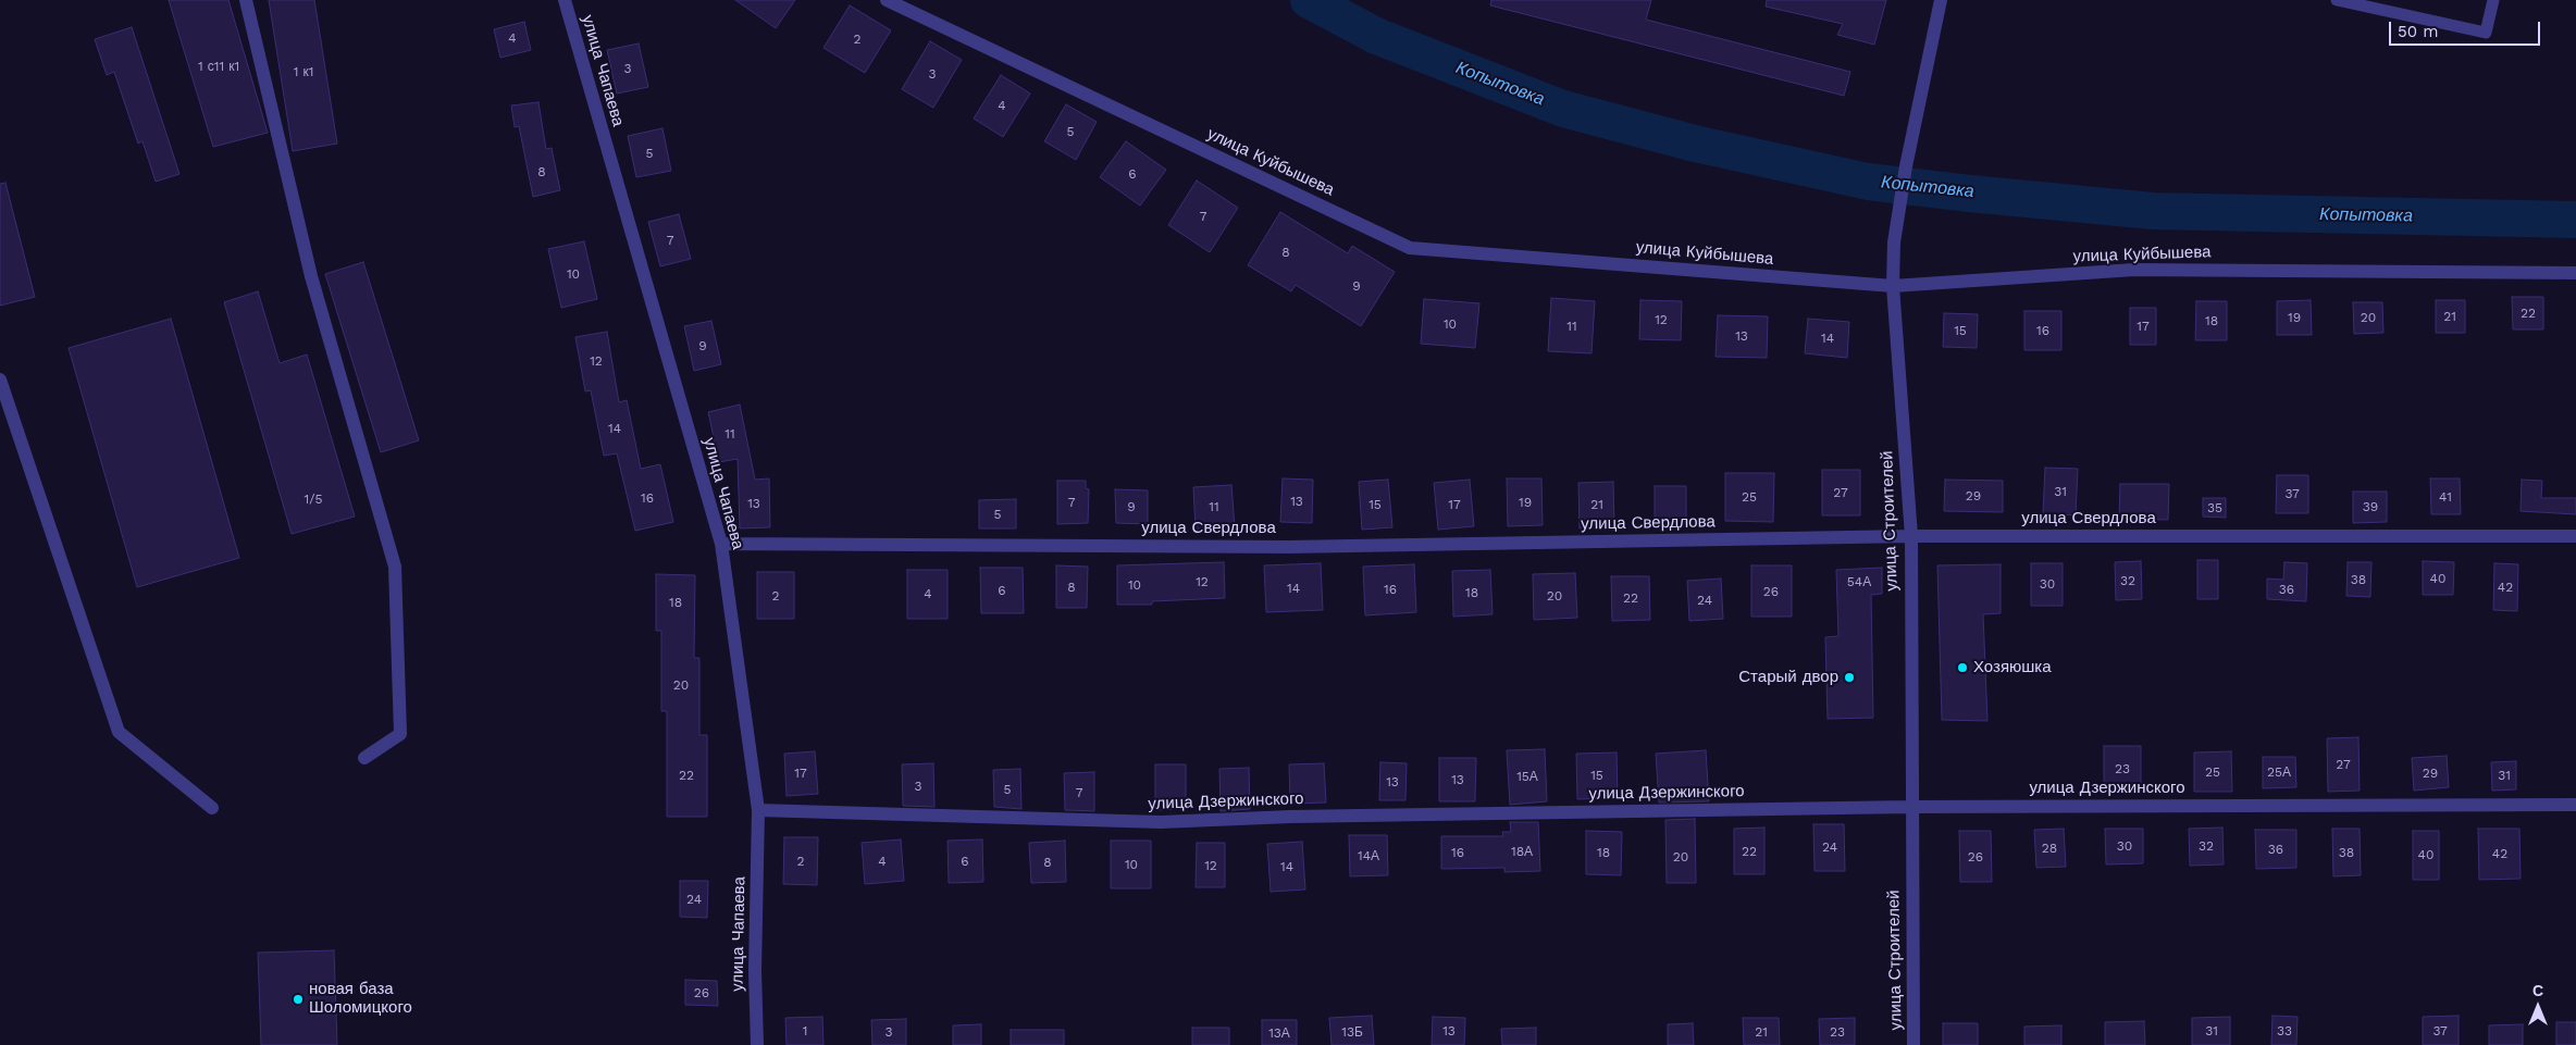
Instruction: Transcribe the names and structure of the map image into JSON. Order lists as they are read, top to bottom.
{
  "streets": {
    "street": [
      "улица Чапаева",
      "улица Куйбышева",
      "улица Свердлова",
      "улица Строителей",
      "улица Дзержинского"
    ]
  },
  "crossings": [
    ["улица Чапаева", "улица Свердлова"],
    ["улица Чапаева", "улица Дзержинского"],
    ["улица Куйбышева", "улица Строителей"],
    ["улица Свердлова", "улица Строителей"],
    ["улица Строителей", "улица Дзержинского"]
  ],
  "water": ["Копытовка"],
  "places": ["Хозяюшка", "Старый двор", "новая база Шоломицкого"],
  "house_numbers": [
    "4",
    "2",
    "1 с11 к1",
    "3",
    "1 к1",
    "3",
    "4",
    "5",
    "5",
    "8",
    "6",
    "7",
    "7",
    "8",
    "10",
    "9",
    "22",
    "21",
    "19",
    "20",
    "12",
    "18",
    "10",
    "11",
    "17",
    "15",
    "16",
    "13",
    "14",
    "9",
    "12",
    "14",
    "11",
    "31",
    "27",
    "37",
    "29",
    "25",
    "41",
    "16",
    "1/5",
    "13",
    "7",
    "19",
    "13",
    "15",
    "17",
    "21",
    "9",
    "11",
    "39",
    "35",
    "5",
    "40",
    "38",
    "32",
    "12",
    "54А",
    "30",
    "10",
    "8",
    "42",
    "14",
    "16",
    "36",
    "6",
    "26",
    "18",
    "4",
    "2",
    "20",
    "22",
    "24",
    "18",
    "20",
    "27",
    "23",
    "25",
    "25А",
    "17",
    "29",
    "22",
    "15",
    "31",
    "15А",
    "13",
    "13",
    "3",
    "5",
    "7",
    "30",
    "32",
    "24",
    "28",
    "36",
    "18А",
    "22",
    "16",
    "18",
    "38",
    "42",
    "40",
    "14А",
    "20",
    "26",
    "2",
    "4",
    "6",
    "8",
    "10",
    "12",
    "14",
    "24",
    "26",
    "1",
    "13",
    "31",
    "33",
    "37",
    "3",
    "13Б",
    "21",
    "23",
    "13А"
  ],
  "scale_bar": "50 m",
  "north": "top"
}
